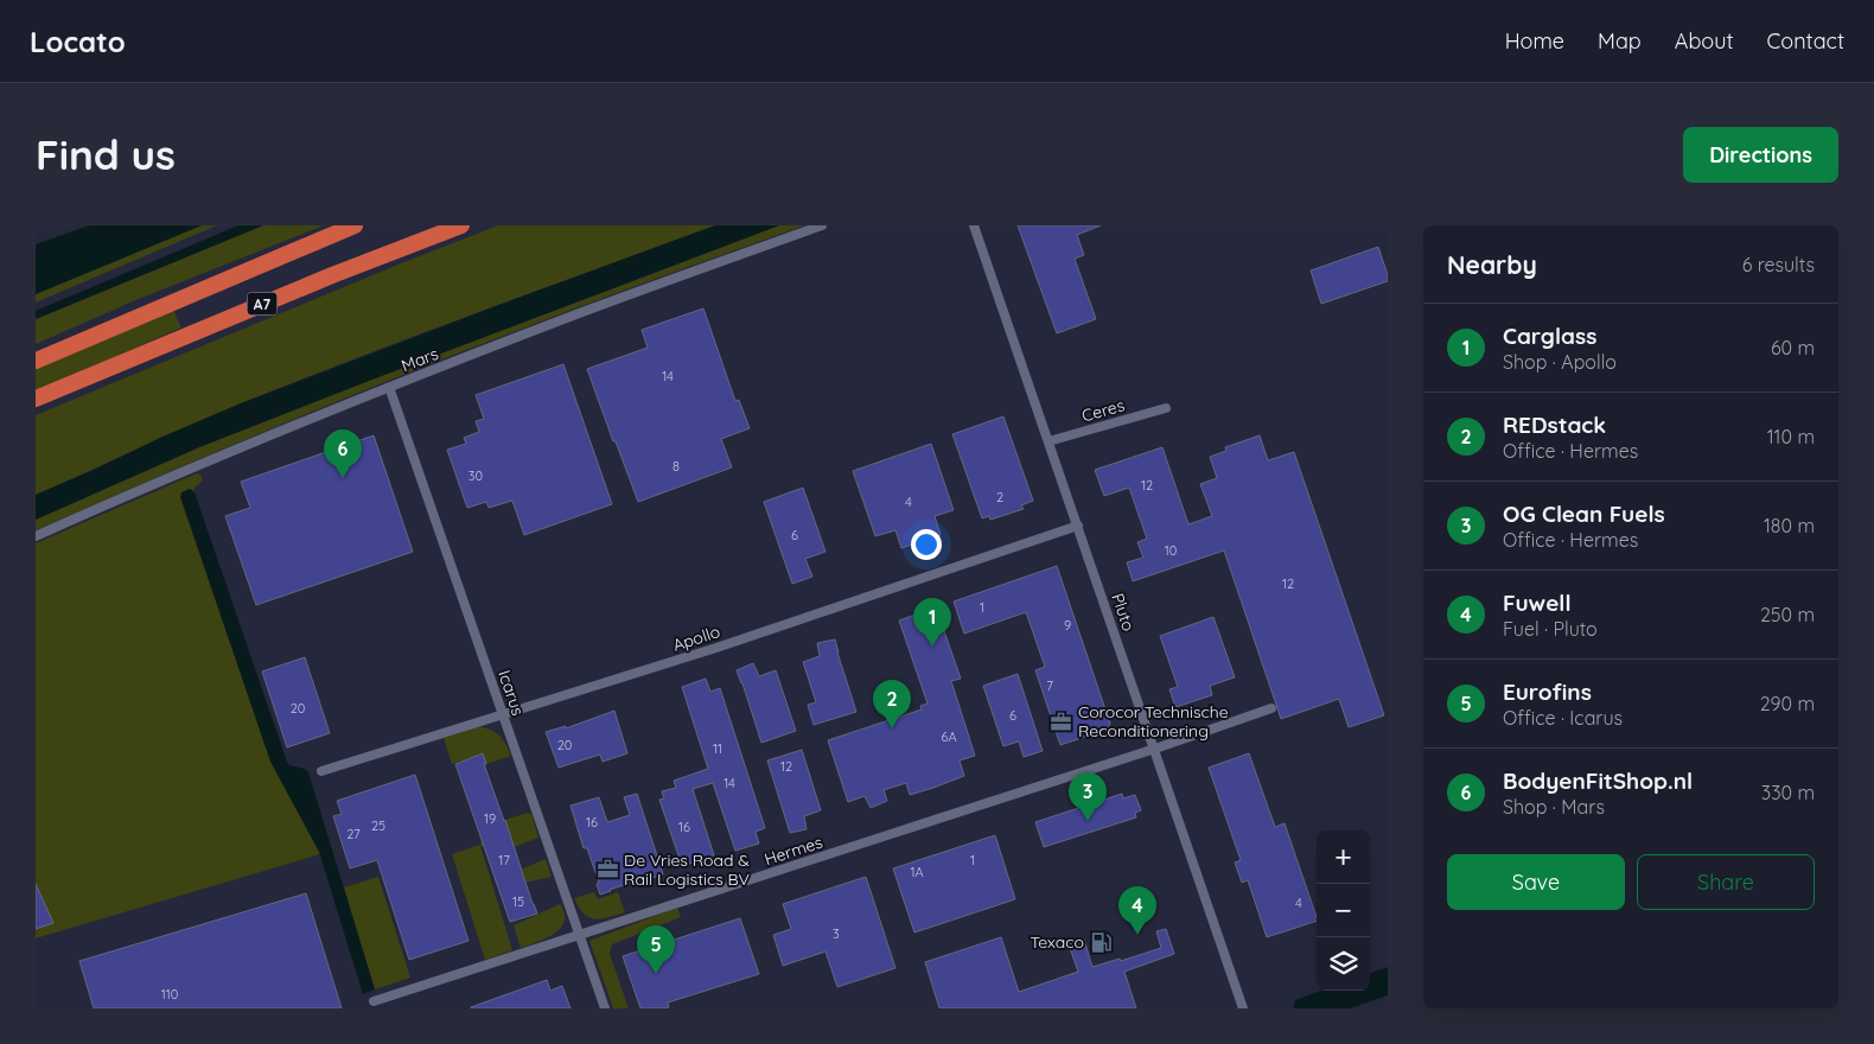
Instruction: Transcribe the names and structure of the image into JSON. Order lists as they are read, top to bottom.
{
  "streets": {
    "highway": ["A7"],
    "street": [
      "Mars",
      "Ceres",
      "Pluto",
      "Apollo",
      "Icarus",
      "Hermes"
    ]
  },
  "crossings": [
    ["Mars", "Icarus"],
    ["Ceres", "Pluto"],
    ["Pluto", "Apollo"],
    ["Pluto", "Hermes"],
    ["Apollo", "Icarus"],
    ["Icarus", "Hermes"]
  ],
  "places": {
    "office": ["Corocor Technische Reconditionering", "De Vries Road & Rail Logistics BV"],
    "fuel station": ["Texaco"]
  },
  "house_numbers": [
    "14",
    "8",
    "30",
    "12",
    "2",
    "4",
    "6",
    "10",
    "12",
    "1",
    "9",
    "7",
    "20",
    "6",
    "6A",
    "20",
    "11",
    "12",
    "14",
    "19",
    "16",
    "25",
    "16",
    "27",
    "17",
    "1",
    "1A",
    "15",
    "4",
    "3",
    "110"
  ],
  "page": {
    "header": "Locato",
    "nav": [
      "Home",
      "Map",
      "About",
      "Contact"
    ],
    "buttons": [
      "Directions",
      ["Save", "Share"]
    ],
    "title": "Find us",
    "heading": ["Nearby", "6 results"],
    "list": [
      {
        "mark": "1",
        "name": "Carglass",
        "note": "Shop · Apollo",
        "value": "60 m"
      },
      {
        "mark": "2",
        "name": "REDstack",
        "note": "Office · Hermes",
        "value": "110 m"
      },
      {
        "mark": "3",
        "name": "OG Clean Fuels",
        "note": "Office · Hermes",
        "value": "180 m"
      },
      {
        "mark": "4",
        "name": "Fuwell",
        "note": "Fuel · Pluto",
        "value": "250 m"
      },
      {
        "mark": "5",
        "name": "Eurofins",
        "note": "Office · Icarus",
        "value": "290 m"
      },
      {
        "mark": "6",
        "name": "BodyenFitShop.nl",
        "note": "Shop · Mars",
        "value": "330 m"
      }
    ],
    "pins": [
      "6",
      "1",
      "2",
      "3",
      "4",
      "5"
    ],
    "map_buttons": ["+", "−"]
  }
}
